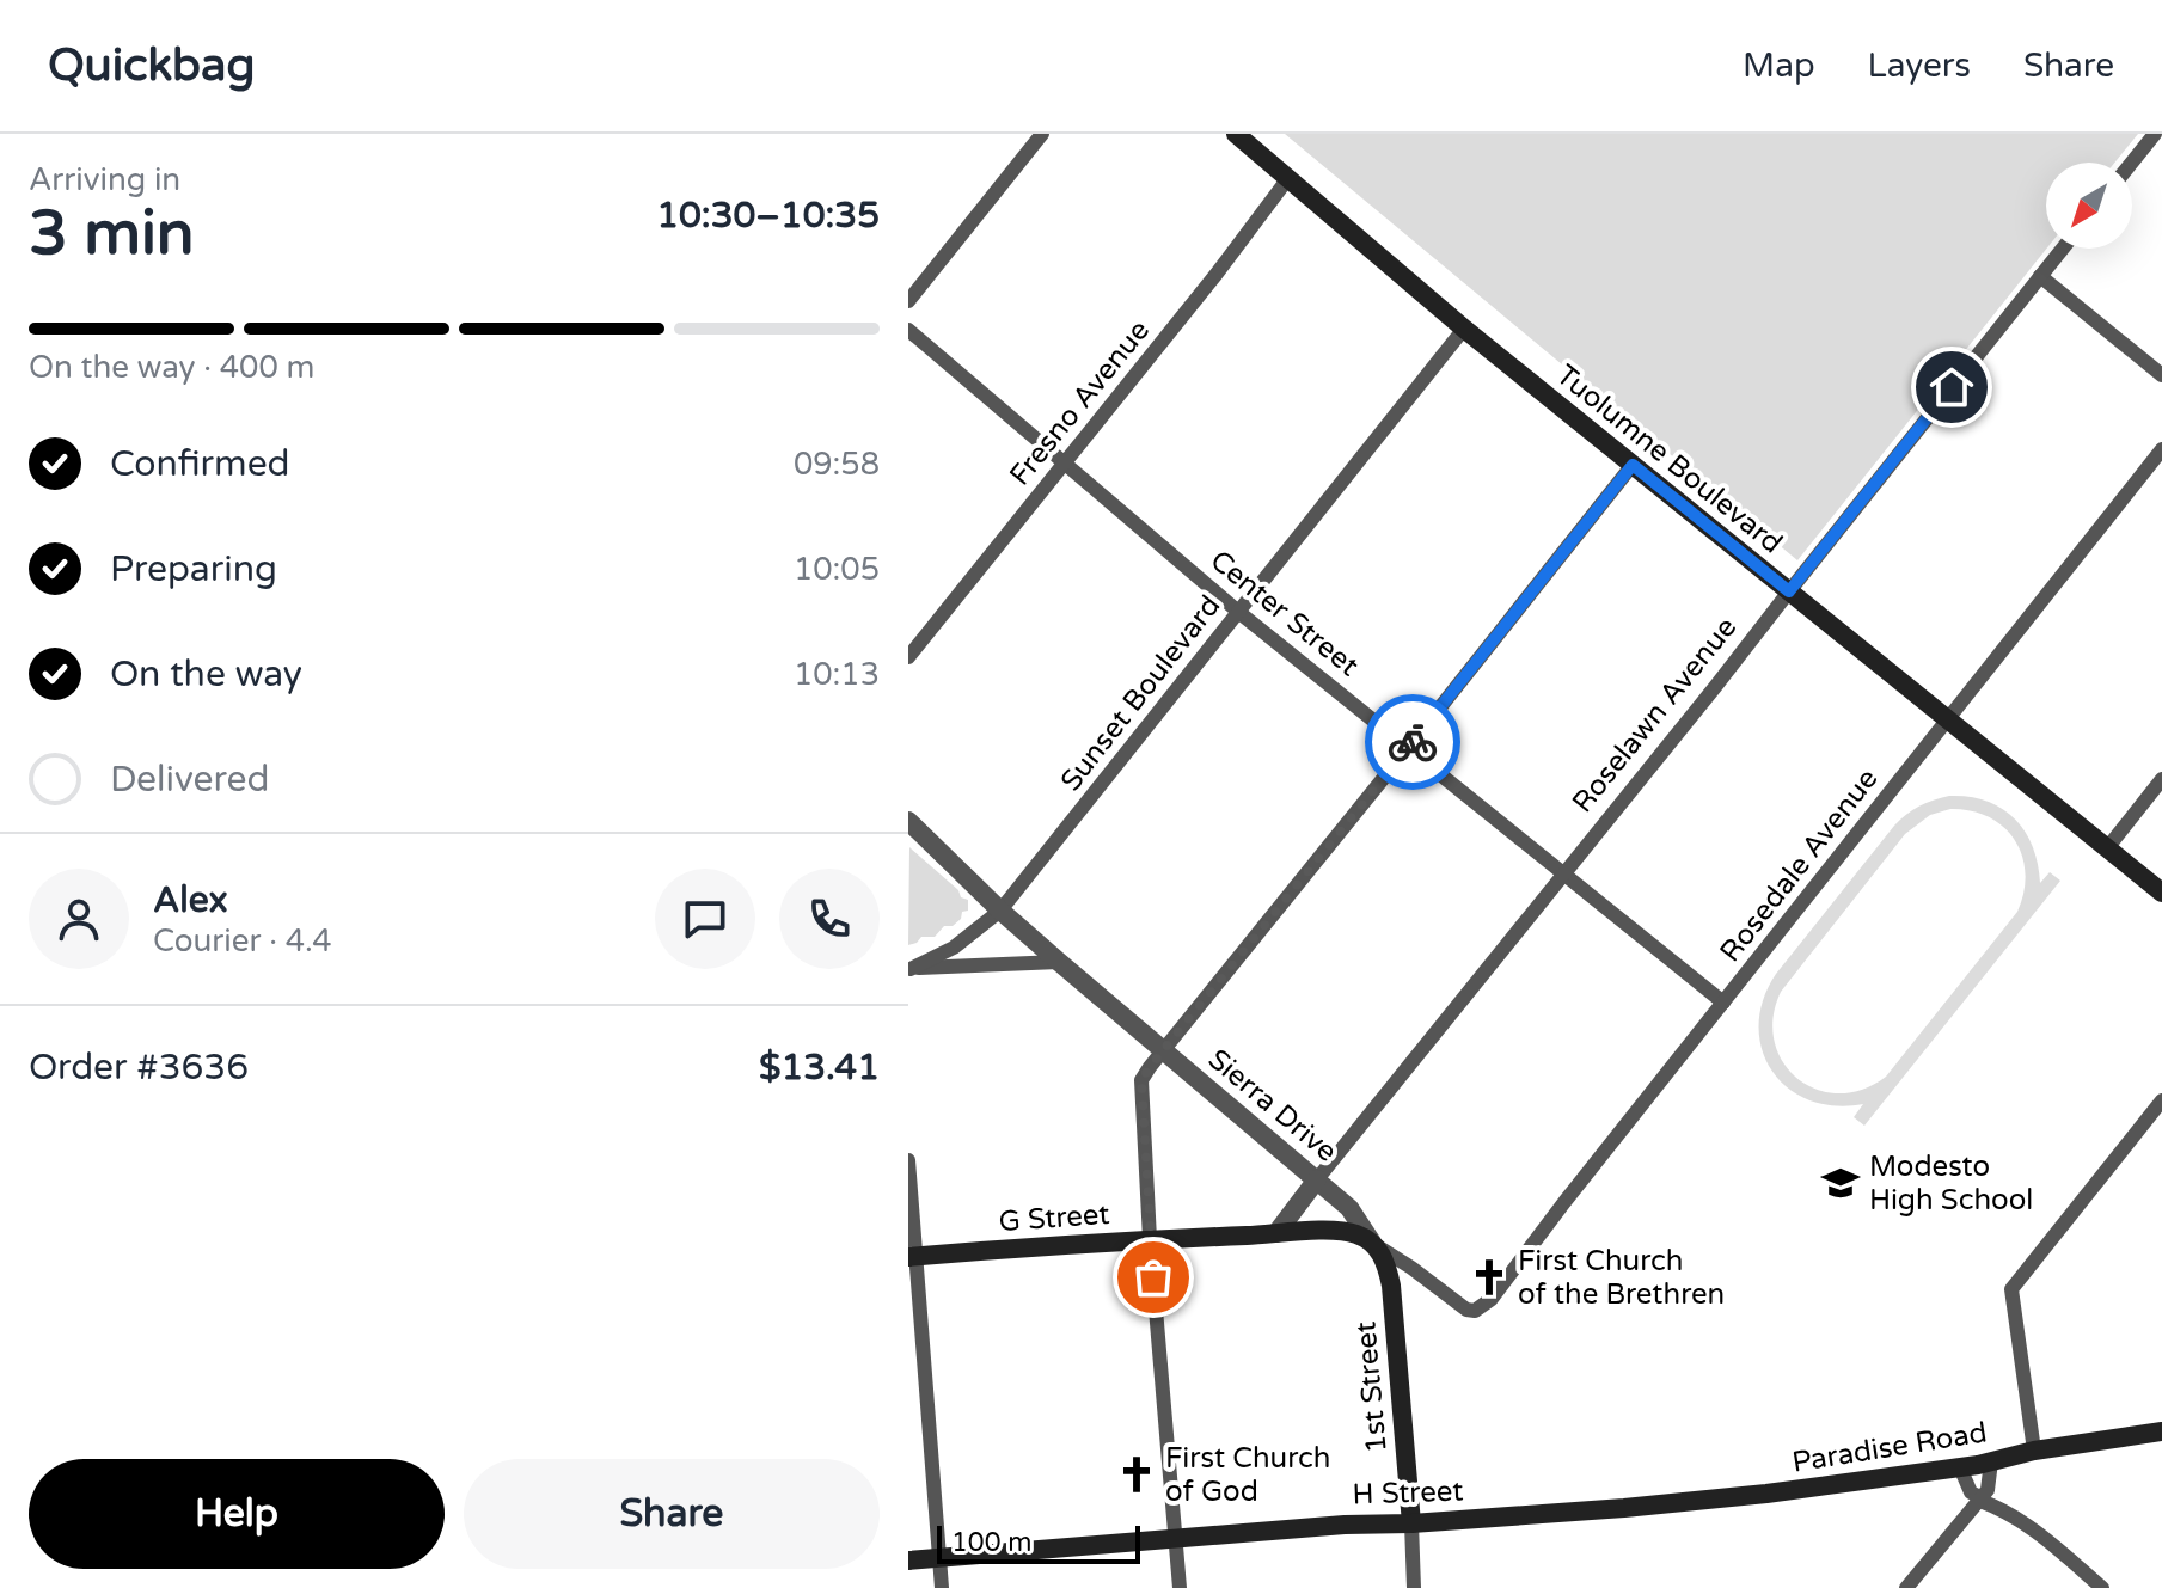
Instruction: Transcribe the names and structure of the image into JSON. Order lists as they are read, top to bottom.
{
  "streets": {
    "main road": [
      "Tuolumne Boulevard",
      "G Street",
      "1st Street",
      "Paradise Road",
      "H Street"
    ],
    "street": [
      "Fresno Avenue",
      "Center Street",
      "Sunset Boulevard",
      "Roselawn Avenue",
      "Rosedale Avenue",
      "Sierra Drive"
    ]
  },
  "crossings": [
    ["Fresno Avenue", "Tuolumne Boulevard"],
    ["Fresno Avenue", "Center Street"],
    ["Tuolumne Boulevard", "Sunset Boulevard"],
    ["Tuolumne Boulevard", "Roselawn Avenue"],
    ["Tuolumne Boulevard", "Rosedale Avenue"],
    ["Center Street", "Sunset Boulevard"],
    ["Center Street", "Roselawn Avenue"],
    ["Center Street", "Rosedale Avenue"],
    ["Sunset Boulevard", "Sierra Drive"],
    ["Roselawn Avenue", "Sierra Drive"],
    ["Roselawn Avenue", "G Street"],
    ["Rosedale Avenue", "Sierra Drive"],
    ["Sierra Drive", "G Street"],
    ["Sierra Drive", "1st Street"],
    ["G Street", "1st Street"],
    ["1st Street", "H Street"],
    ["Paradise Road", "H Street"]
  ],
  "places": {
    "school or university": ["Modesto High School"],
    "church": ["First Church of the Brethren", "First Church of God"]
  },
  "scale_bar": "100 m",
  "north": "bottom left",
  "page": {
    "header": "Quickbag",
    "nav": ["Map", "Layers", "Share"],
    "heading": ["3 min", "Arriving in", "10:30–10:35"],
    "panel": [
      "Alex",
      "Courier · 4.4",
      "Order #3636",
      "$13.41"
    ],
    "bar": "On the way · 400 m",
    "list": [
      ["Confirmed", "09:58"],
      ["Preparing", "10:05"],
      ["On the way", "10:13"],
      "Delivered"
    ],
    "buttons": ["Help", "Share"],
    "scale": "100 m"
  }
}
